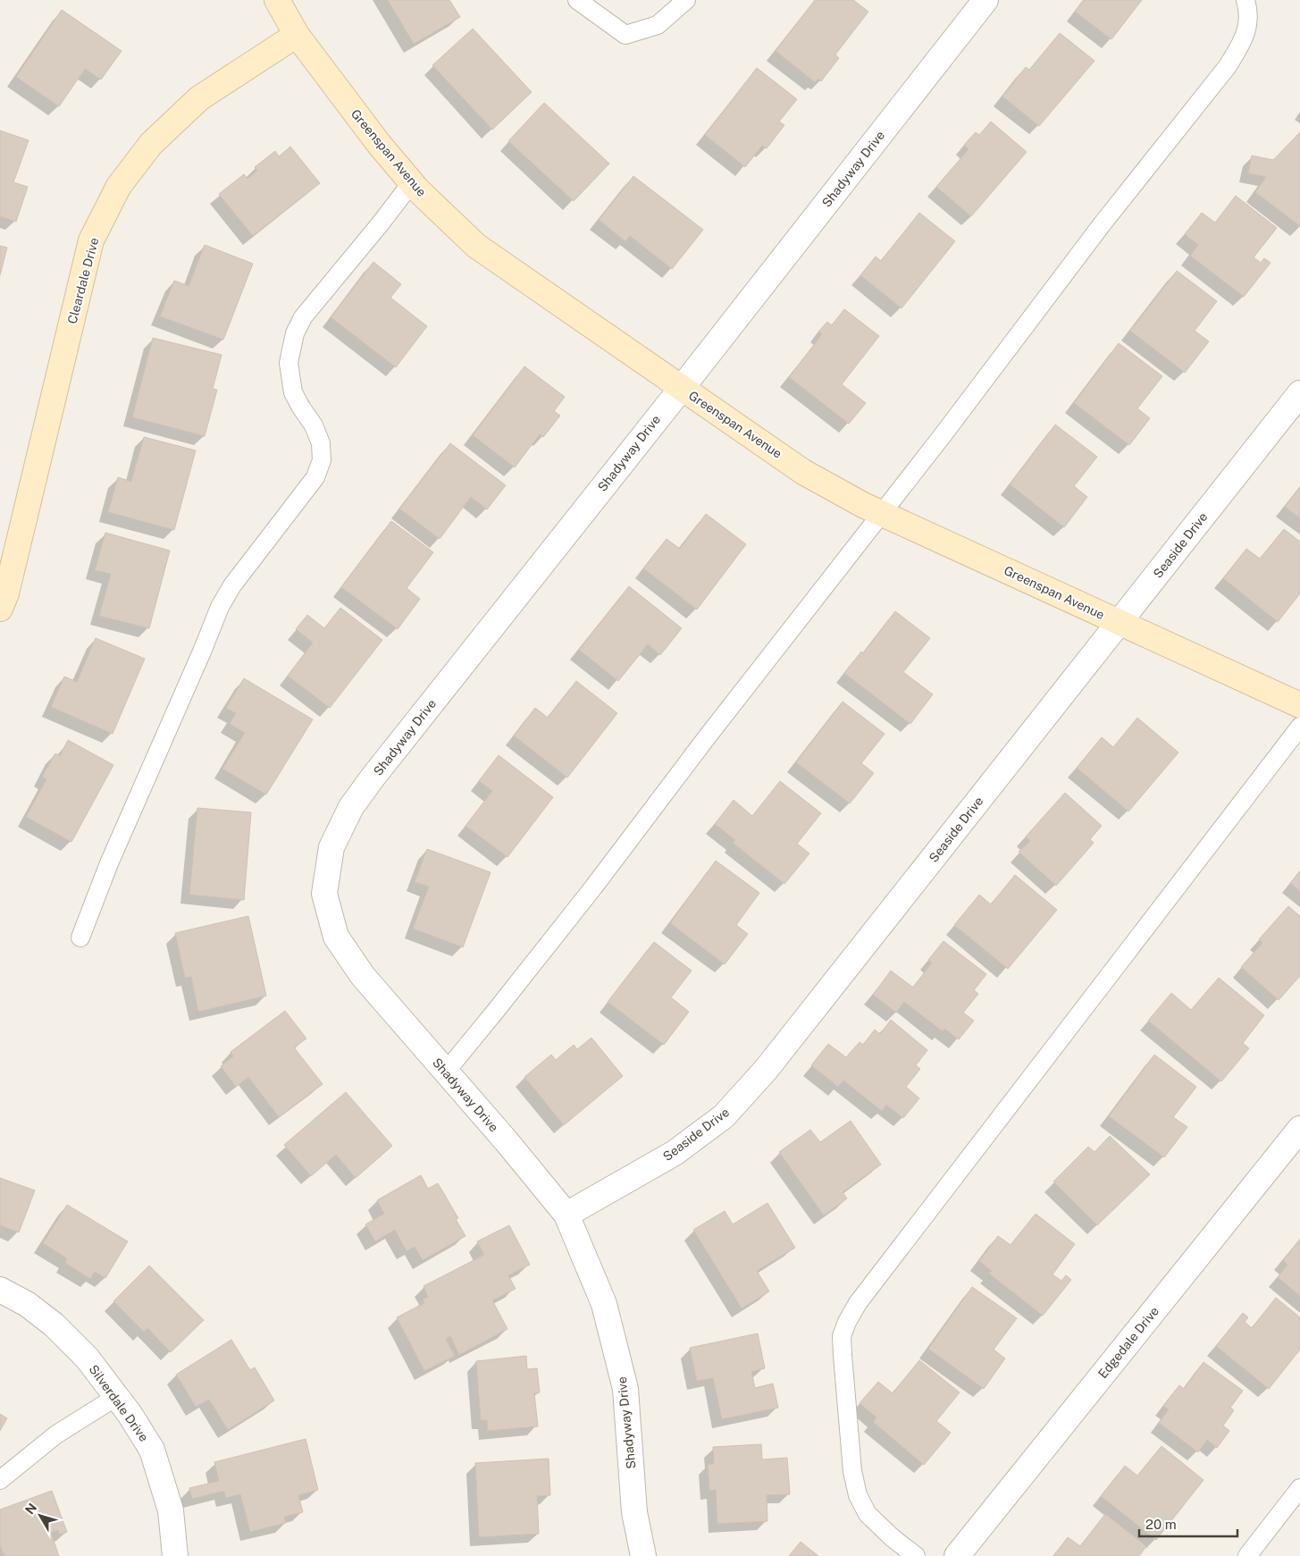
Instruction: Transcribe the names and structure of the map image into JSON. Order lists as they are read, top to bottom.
{
  "streets": {
    "street": [
      "Greenspan Avenue",
      "Shadyway Drive",
      "Cleardale Drive",
      "Seaside Drive",
      "Edgedale Drive",
      "Silverdale Drive"
    ]
  },
  "crossings": [
    ["Greenspan Avenue", "Shadyway Drive"],
    ["Greenspan Avenue", "Cleardale Drive"],
    ["Greenspan Avenue", "Seaside Drive"],
    ["Shadyway Drive", "Seaside Drive"]
  ],
  "scale_bar": "20 m",
  "north": "top left"
}
